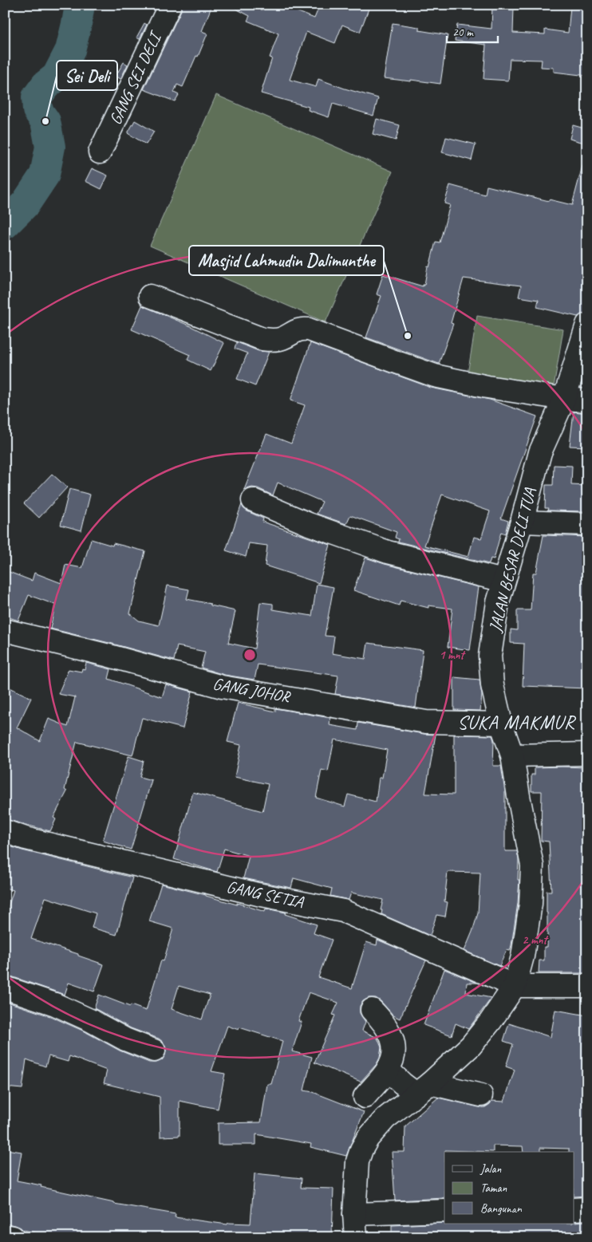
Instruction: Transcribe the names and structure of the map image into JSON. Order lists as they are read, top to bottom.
{
  "streets": {
    "street": [
      "GANG SEI DELI",
      "JALAN BESAR DELI TUA",
      "GANG JOHOR",
      "GANG SETIA"
    ]
  },
  "crossings": [
    ["JALAN BESAR DELI TUA", "GANG JOHOR"],
    ["JALAN BESAR DELI TUA", "GANG SETIA"]
  ],
  "districts": ["SUKA MAKMUR"],
  "places": ["Sei Deli", "Masjid Lahmudin Dalimunthe"],
  "legend": ["Jalan", "Taman", "Bangunan"],
  "scale_bar": "20 m",
  "rings": ["1 mnt", "2 mnt"]
}
